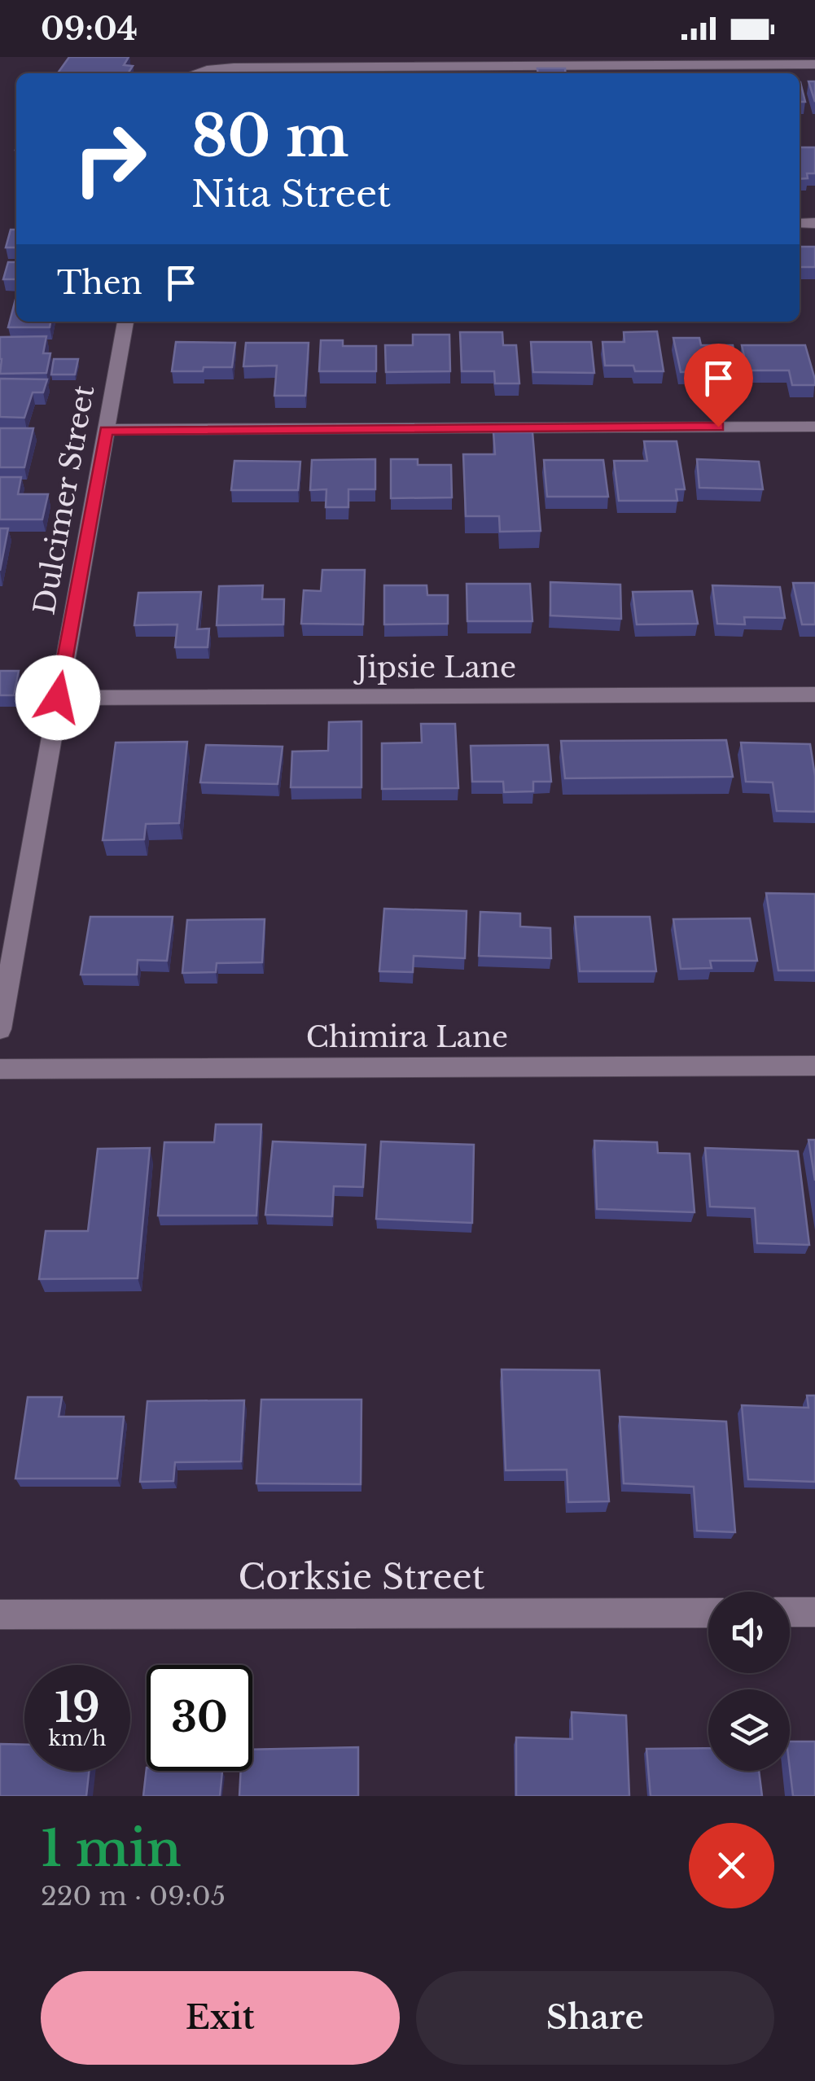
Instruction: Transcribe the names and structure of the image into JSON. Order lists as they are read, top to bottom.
{
  "streets": {
    "street": [
      "Dulcimer Street",
      "Jipsie Lane",
      "Chimira Lane",
      "Corksie Street"
    ]
  },
  "crossings": [
    ["Dulcimer Street", "Jipsie Lane"]
  ],
  "page": {
    "status": "09:04",
    "turn": ["80 m", "Nita Street"],
    "then": "Then",
    "speed": "19 km/h",
    "limit": "30",
    "heading": ["1 min", "220 m · 09:05"],
    "buttons": ["Exit", "Share"]
  }
}
